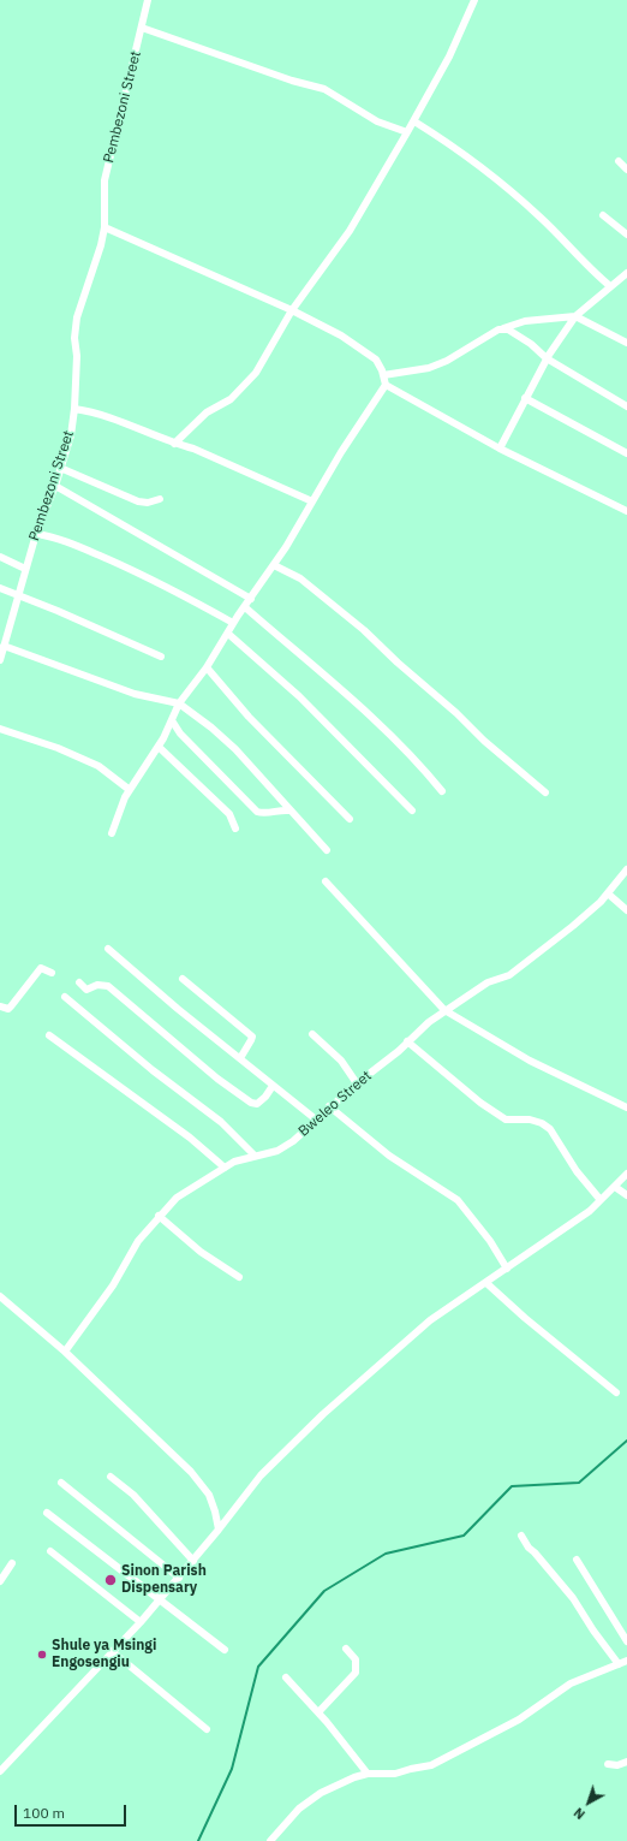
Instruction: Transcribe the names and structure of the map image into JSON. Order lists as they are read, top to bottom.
{
  "streets": {
    "street": ["Pembezoni Street", "Bweleo Street"]
  },
  "places": ["Sinon Parish Dispensary", "Shule ya Msingi Engosengiu"],
  "scale_bar": "100 m",
  "north": "bottom left"
}
